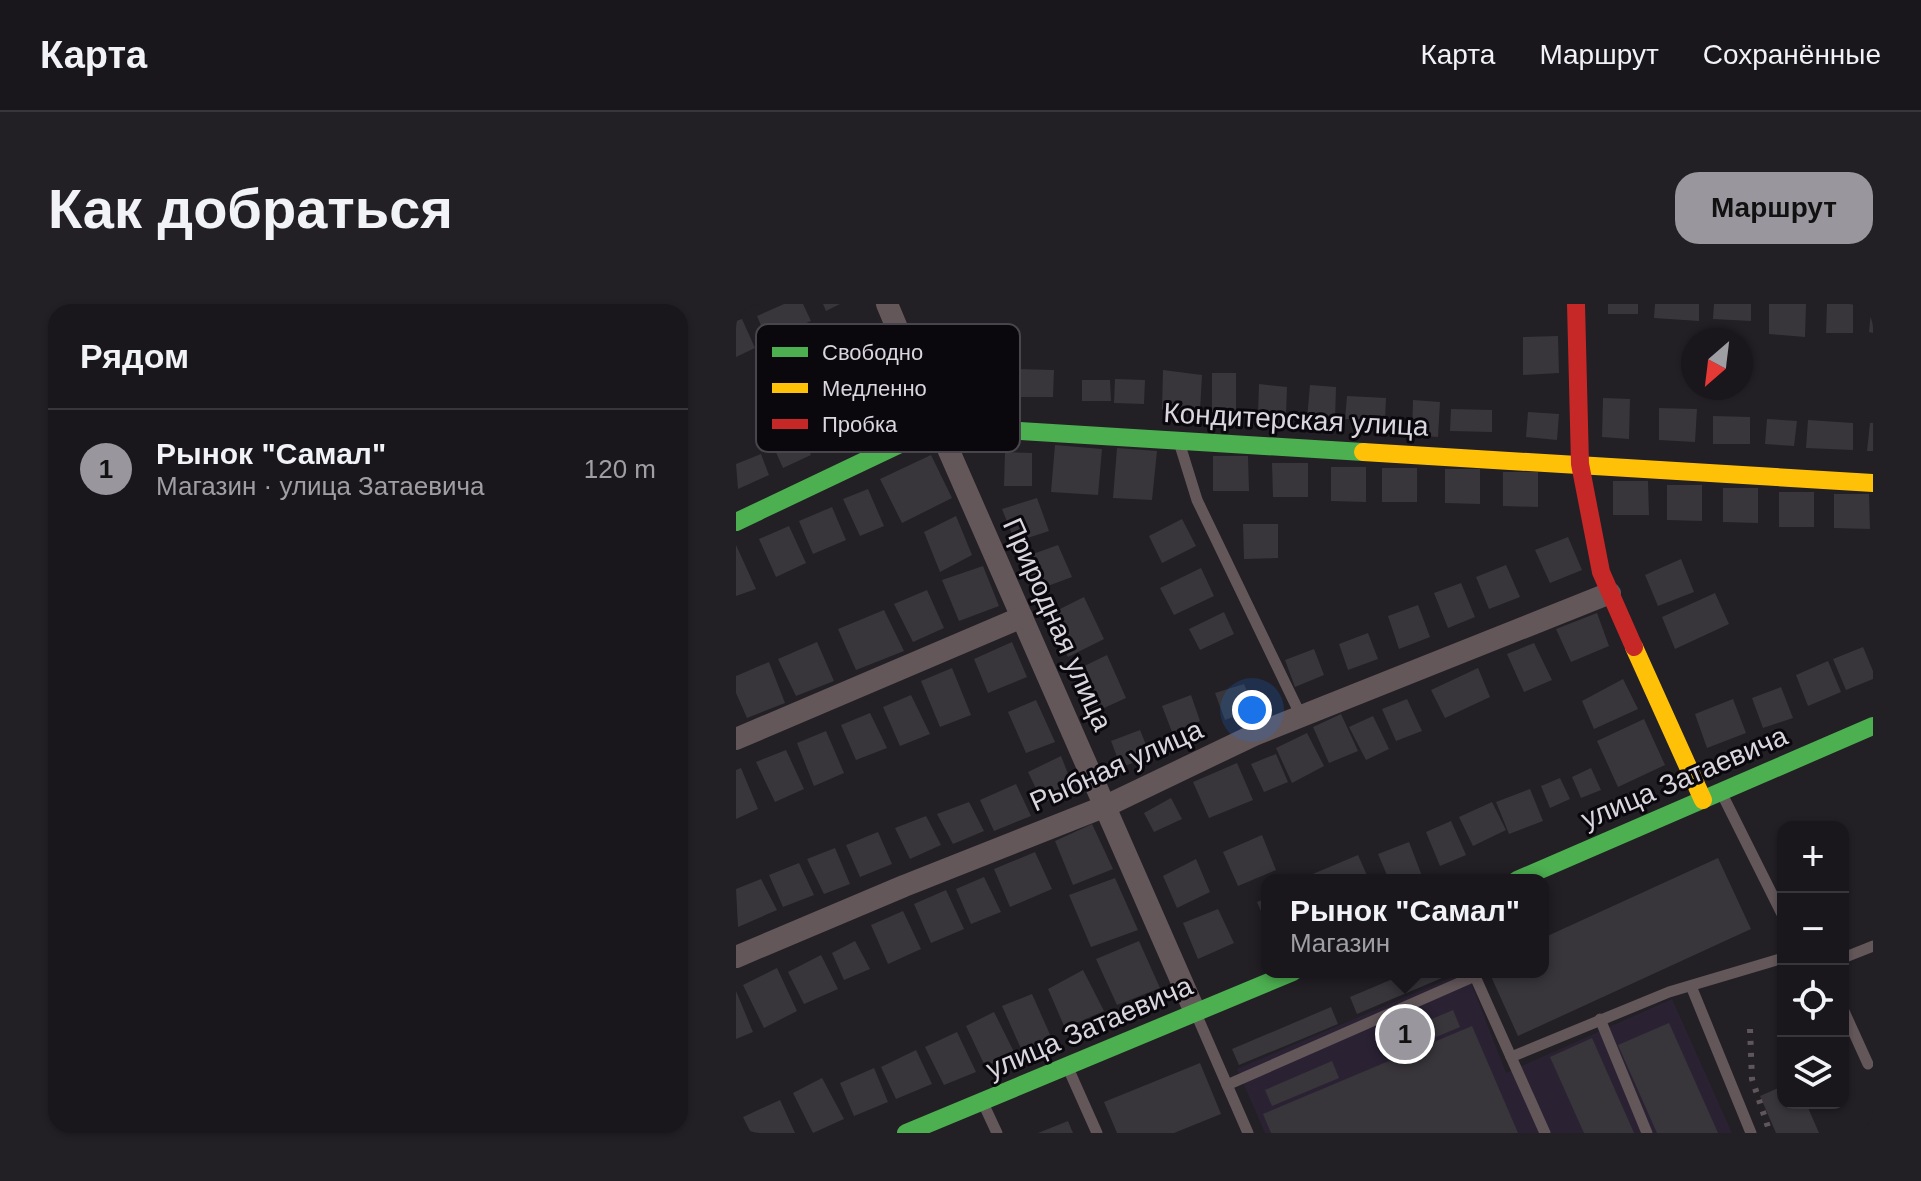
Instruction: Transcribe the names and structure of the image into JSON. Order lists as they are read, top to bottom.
{
  "streets": {
    "street": [
      "Кондитерская улица",
      "Природная улица",
      "Рыбная улица",
      "улица Затаевича"
    ]
  },
  "crossings": [
    ["Природная улица", "Рыбная улица"],
    ["Природная улица", "улица Затаевича"]
  ],
  "legend": ["Свободно", "Медленно", "Пробка"],
  "north": "bottom left",
  "page": {
    "header": "Карта",
    "nav": ["Карта", "Маршрут", "Сохранённые"],
    "buttons": "Маршрут",
    "title": "Как добраться",
    "heading": "Рядом",
    "list": [
      {
        "mark": "1",
        "name": "Рынок \"Самал\"",
        "note": "Магазин · улица Затаевича",
        "value": "120 m"
      }
    ],
    "map_buttons": ["+", "−"],
    "popup": ["Рынок \"Самал\"", "Магазин"],
    "pins": "1"
  }
}
